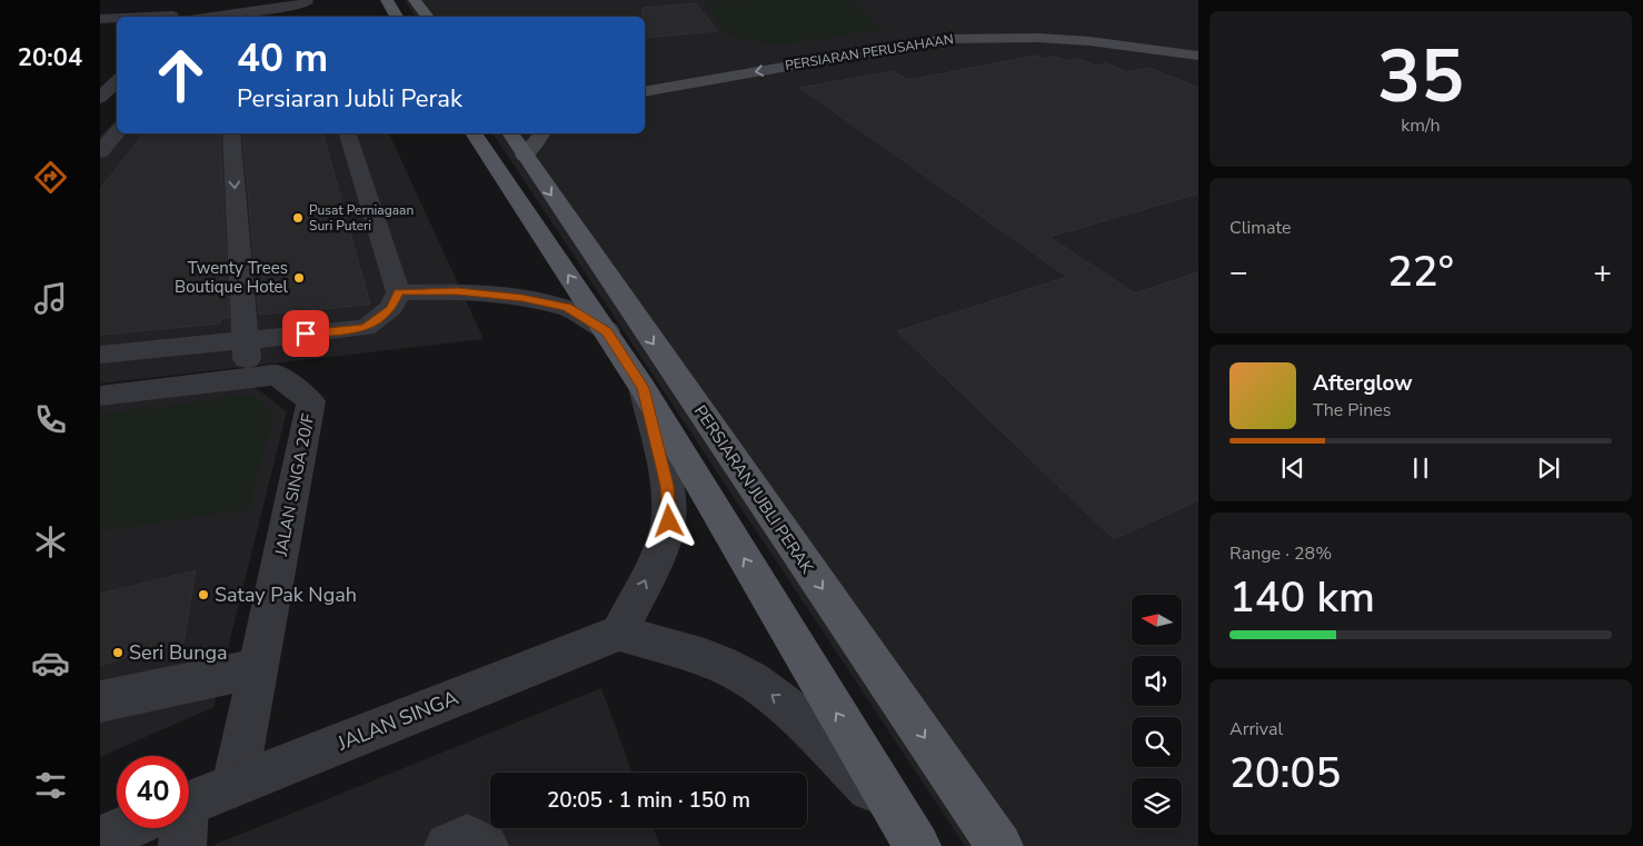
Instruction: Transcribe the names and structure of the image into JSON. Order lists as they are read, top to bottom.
{
  "streets": {
    "main road": ["PERSIARAN PERUSAHAAN", "PERSIARAN JUBLI PERAK"],
    "street": ["JALAN SINGA 20/F", "JALAN SINGA"]
  },
  "crossings": [
    ["JALAN SINGA 20/F", "JALAN SINGA"]
  ],
  "places": [
    "Pusat Perniagaan Suri Puteri",
    "Twenty Trees Boutique Hotel",
    "Satay Pak Ngah",
    "Seri Bunga"
  ],
  "north": "left",
  "page": {
    "tabs": "20:04",
    "tile": [
      ["35", "km/h"],
      "Climate",
      ["Range · 28%", "140 km"],
      ["Arrival", "20:05"]
    ],
    "turn": ["40 m", "Persiaran Jubli Perak"],
    "heat": ["−", "22°", "+"],
    "song": ["Afterglow", "The Pines"],
    "limit": "40",
    "trip": "20:05 · 1 min · 150 m"
  }
}
